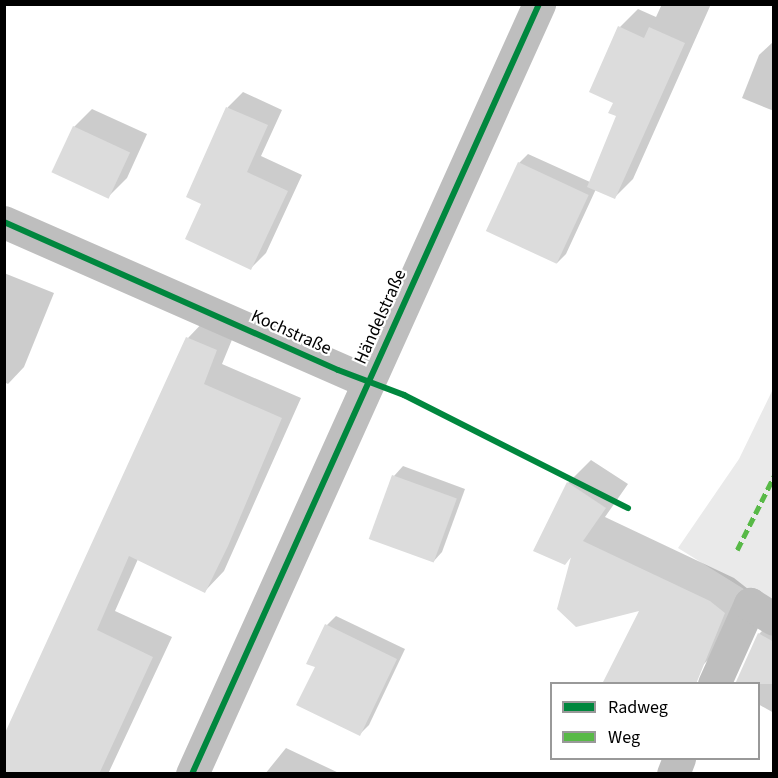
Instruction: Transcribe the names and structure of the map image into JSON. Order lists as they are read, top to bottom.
{
  "streets": {
    "street": ["Händelstraße", "Kochstraße"]
  },
  "crossings": [
    ["Händelstraße", "Kochstraße"]
  ],
  "legend": ["Radweg", "Weg"]
}
